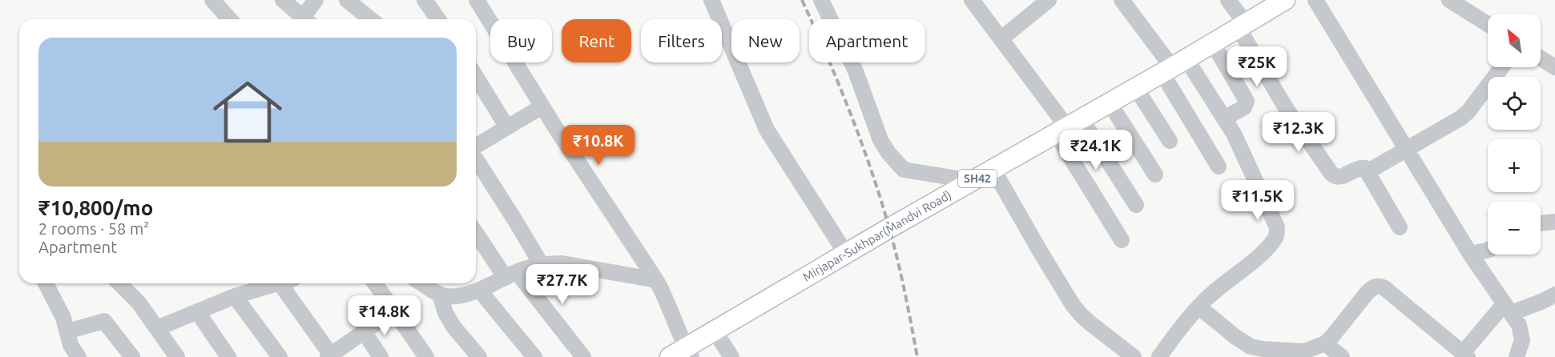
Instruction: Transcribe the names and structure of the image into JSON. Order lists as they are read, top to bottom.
{
  "streets": {
    "main road": ["SH42", "Mirjapar-Sukhpar(Mandvi Road)"]
  },
  "north": "top left",
  "page": {
    "map_buttons": ["+", "−"],
    "chip": [
      "Buy",
      "Rent",
      "Filters",
      "New",
      "Apartment"
    ],
    "list": [
      {
        "name": "₹10,800/mo",
        "note": "2 rooms · 58 m² · Apartment"
      }
    ],
    "price": [
      "₹25K",
      "₹12.3K",
      "₹10.8K",
      "₹24.1K",
      "₹11.5K",
      "₹27.7K",
      "₹14.8K"
    ]
  }
}
